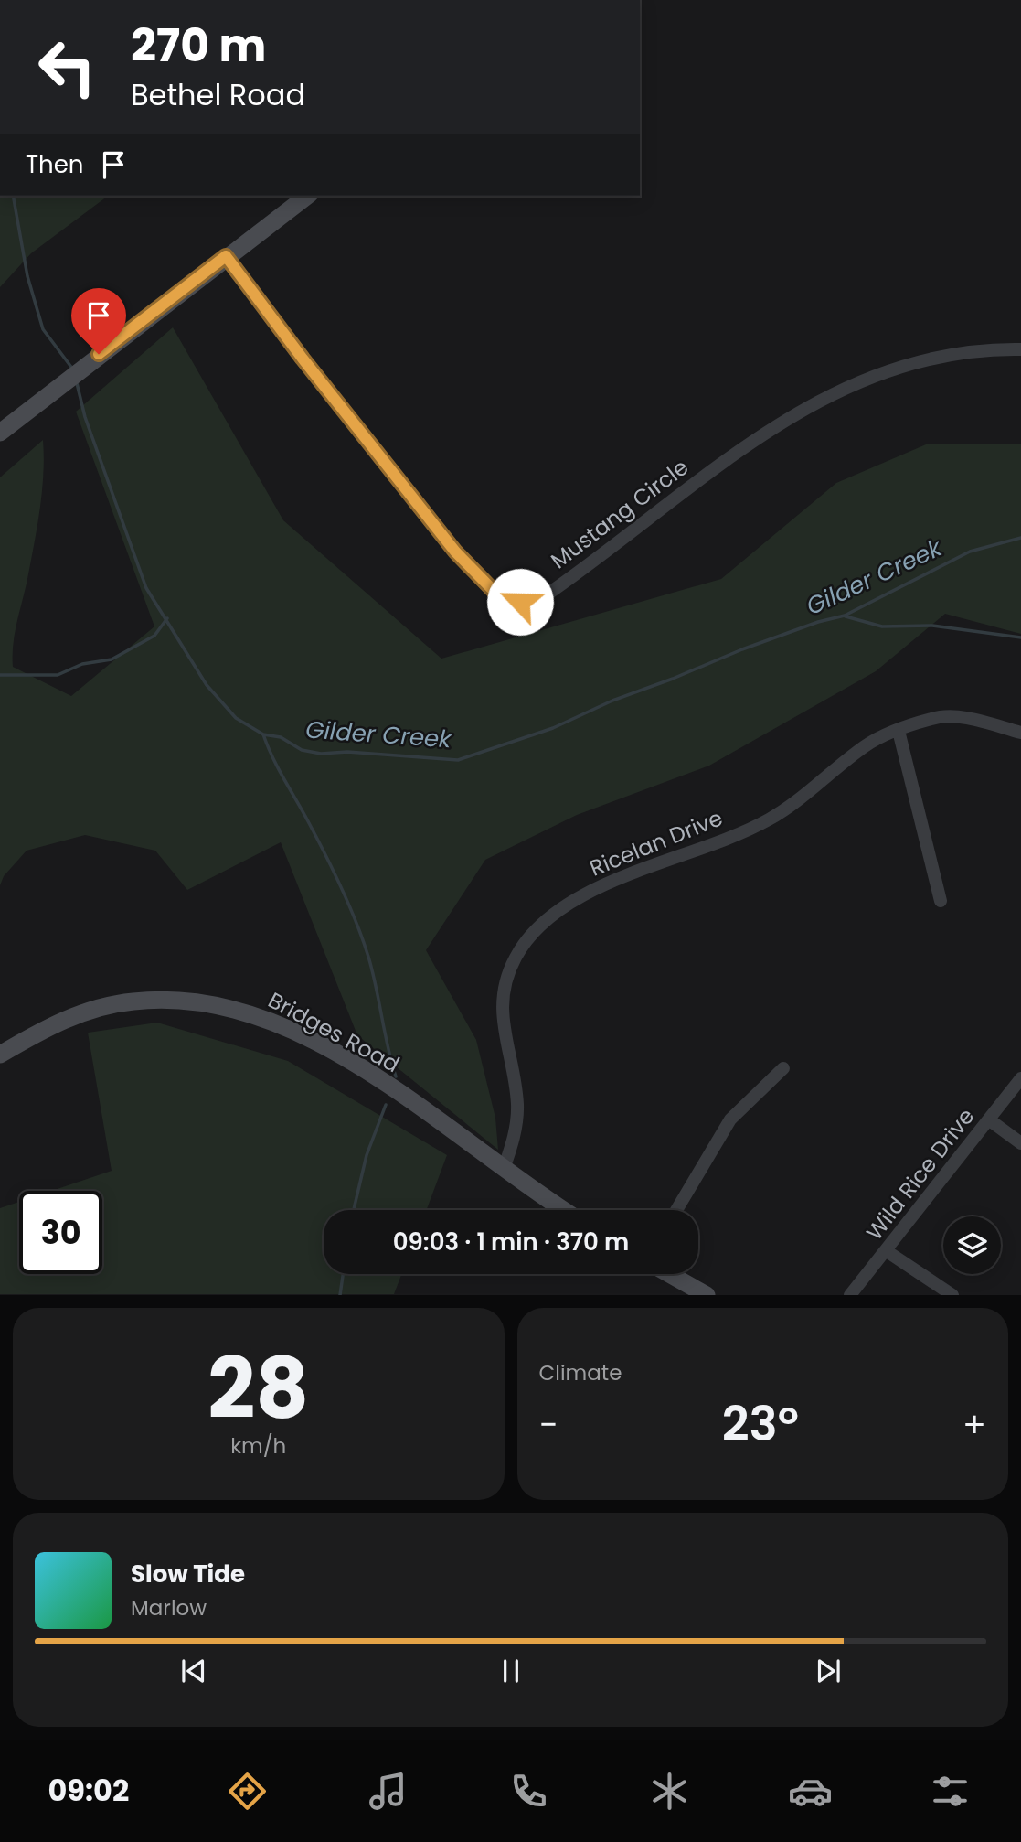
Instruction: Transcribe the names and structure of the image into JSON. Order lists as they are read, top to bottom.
{
  "streets": {
    "main road": ["Bridges Road"],
    "street": ["Mustang Circle", "Ricelan Drive", "Wild Rice Drive"]
  },
  "crossings": [
    ["Ricelan Drive", "Bridges Road"]
  ],
  "water": ["Gilder Creek"],
  "page": {
    "turn": ["270 m", "Bethel Road"],
    "then": "Then",
    "limit": "30",
    "trip": "09:03 · 1 min · 370 m",
    "tile": [
      ["28", "km/h"],
      "Climate"
    ],
    "heat": ["−", "23°", "+"],
    "song": ["Slow Tide", "Marlow"],
    "tabs": "09:02"
  }
}
